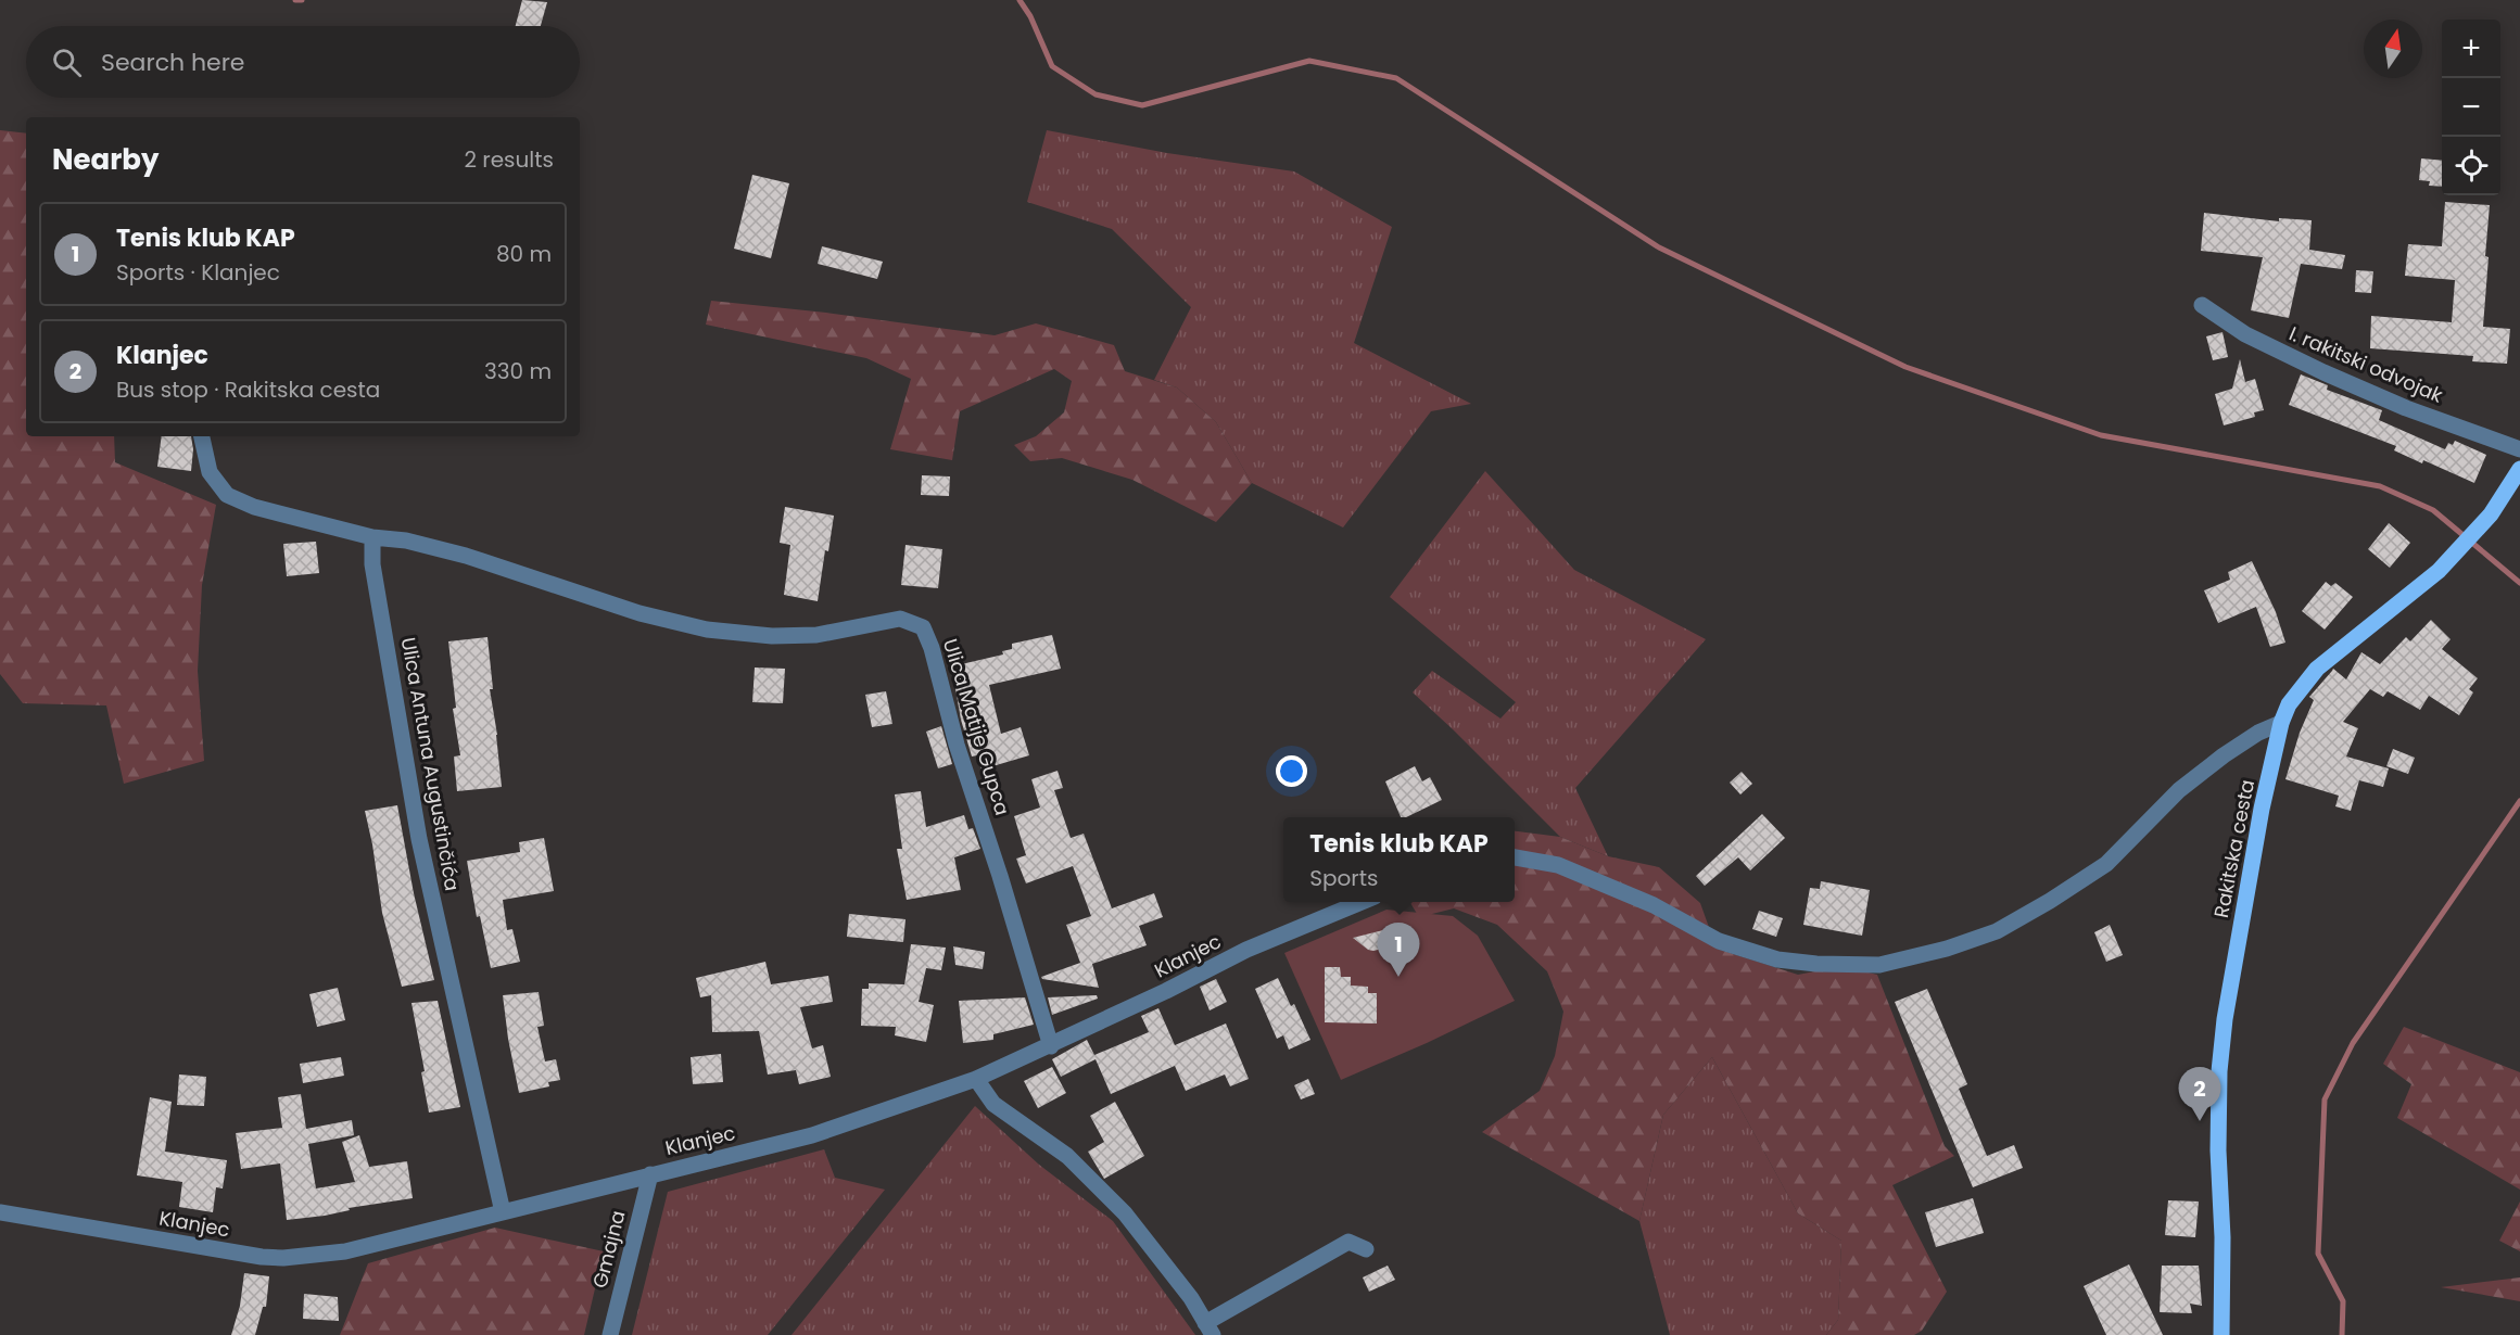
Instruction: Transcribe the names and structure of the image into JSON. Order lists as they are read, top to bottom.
{
  "streets": {
    "main road": ["Rakitska cesta"],
    "street": [
      "I. rakitski odvojak",
      "Ulica Matije Gupca",
      "Ulica Antuna Augustinčića",
      "Klanjec",
      "Gmajna"
    ]
  },
  "crossings": [
    ["Ulica Matije Gupca", "Ulica Antuna Augustinčića"],
    ["Ulica Matije Gupca", "Klanjec"],
    ["Ulica Antuna Augustinčića", "Klanjec"],
    ["Klanjec", "Gmajna"]
  ],
  "north": "top",
  "page": {
    "map_buttons": ["+", "−"],
    "search": "Search here",
    "heading": ["Nearby", "2 results"],
    "list": [
      {
        "mark": "1",
        "name": "Tenis klub KAP",
        "note": "Sports · Klanjec",
        "value": "80 m"
      },
      {
        "mark": "2",
        "name": "Klanjec",
        "note": "Bus stop · Rakitska cesta",
        "value": "330 m"
      }
    ],
    "popup": ["Tenis klub KAP", "Sports"],
    "pins": ["1", "2"]
  }
}
